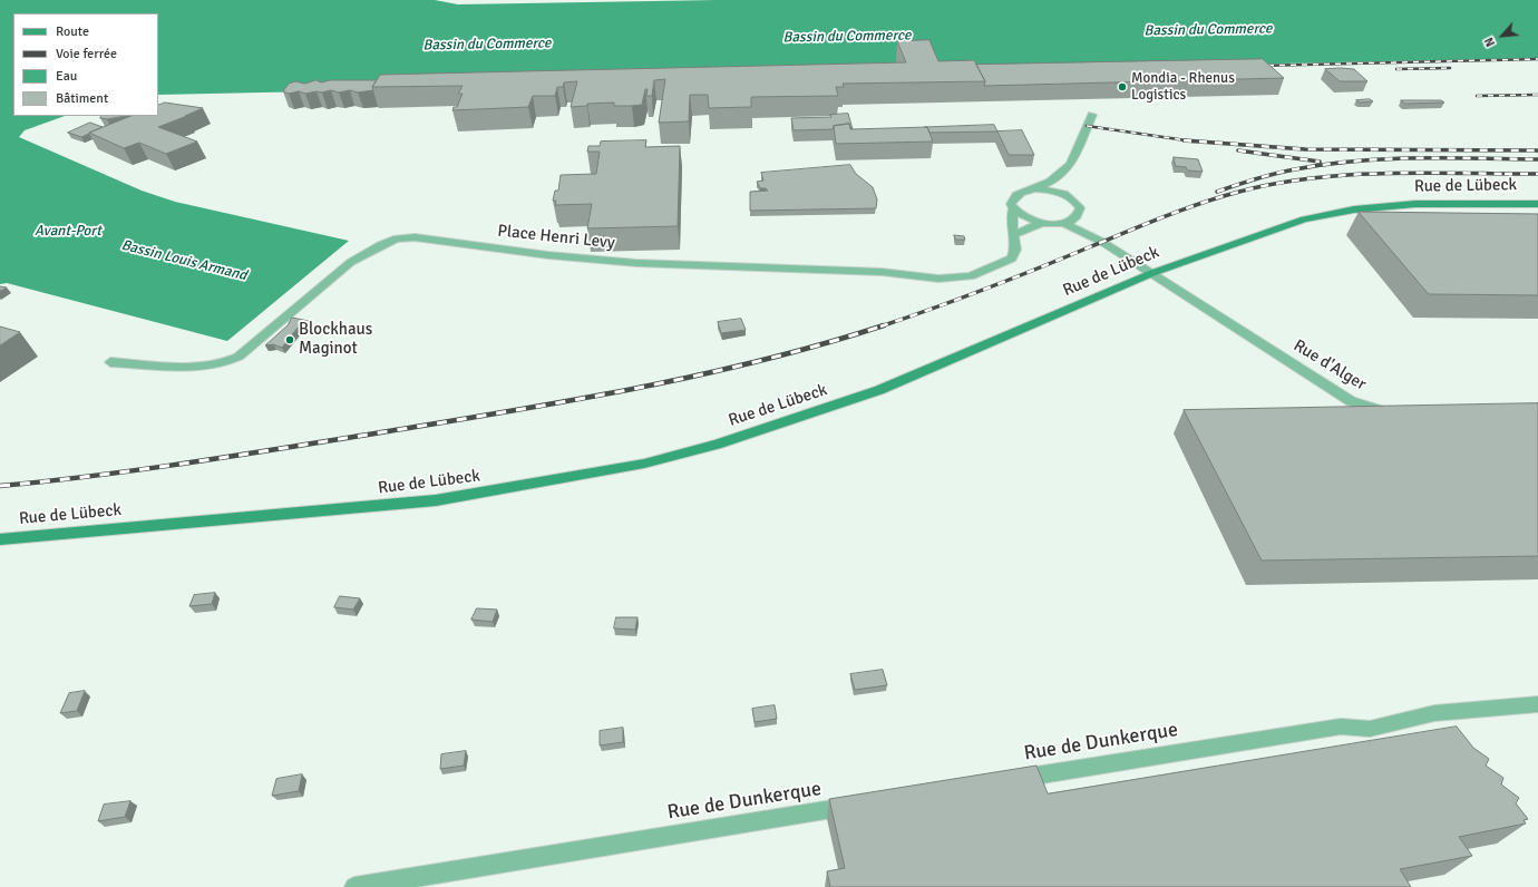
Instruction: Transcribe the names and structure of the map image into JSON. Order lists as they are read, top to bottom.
{
  "streets": {
    "main road": ["Rue de Lübeck"],
    "street": ["Place Henri Levy", "Rue d'Alger", "Rue de Dunkerque"]
  },
  "crossings": [
    ["Rue de Lübeck", "Rue d'Alger"]
  ],
  "water": ["Bassin du Commerce", "Avant-Port", "Bassin Louis Armand"],
  "places": ["Mondia - Rhenus Logistics", "Blockhaus Maginot"],
  "legend": [
    "Route",
    "Voie ferrée",
    "Eau",
    "Bâtiment"
  ],
  "north": "bottom left"
}
